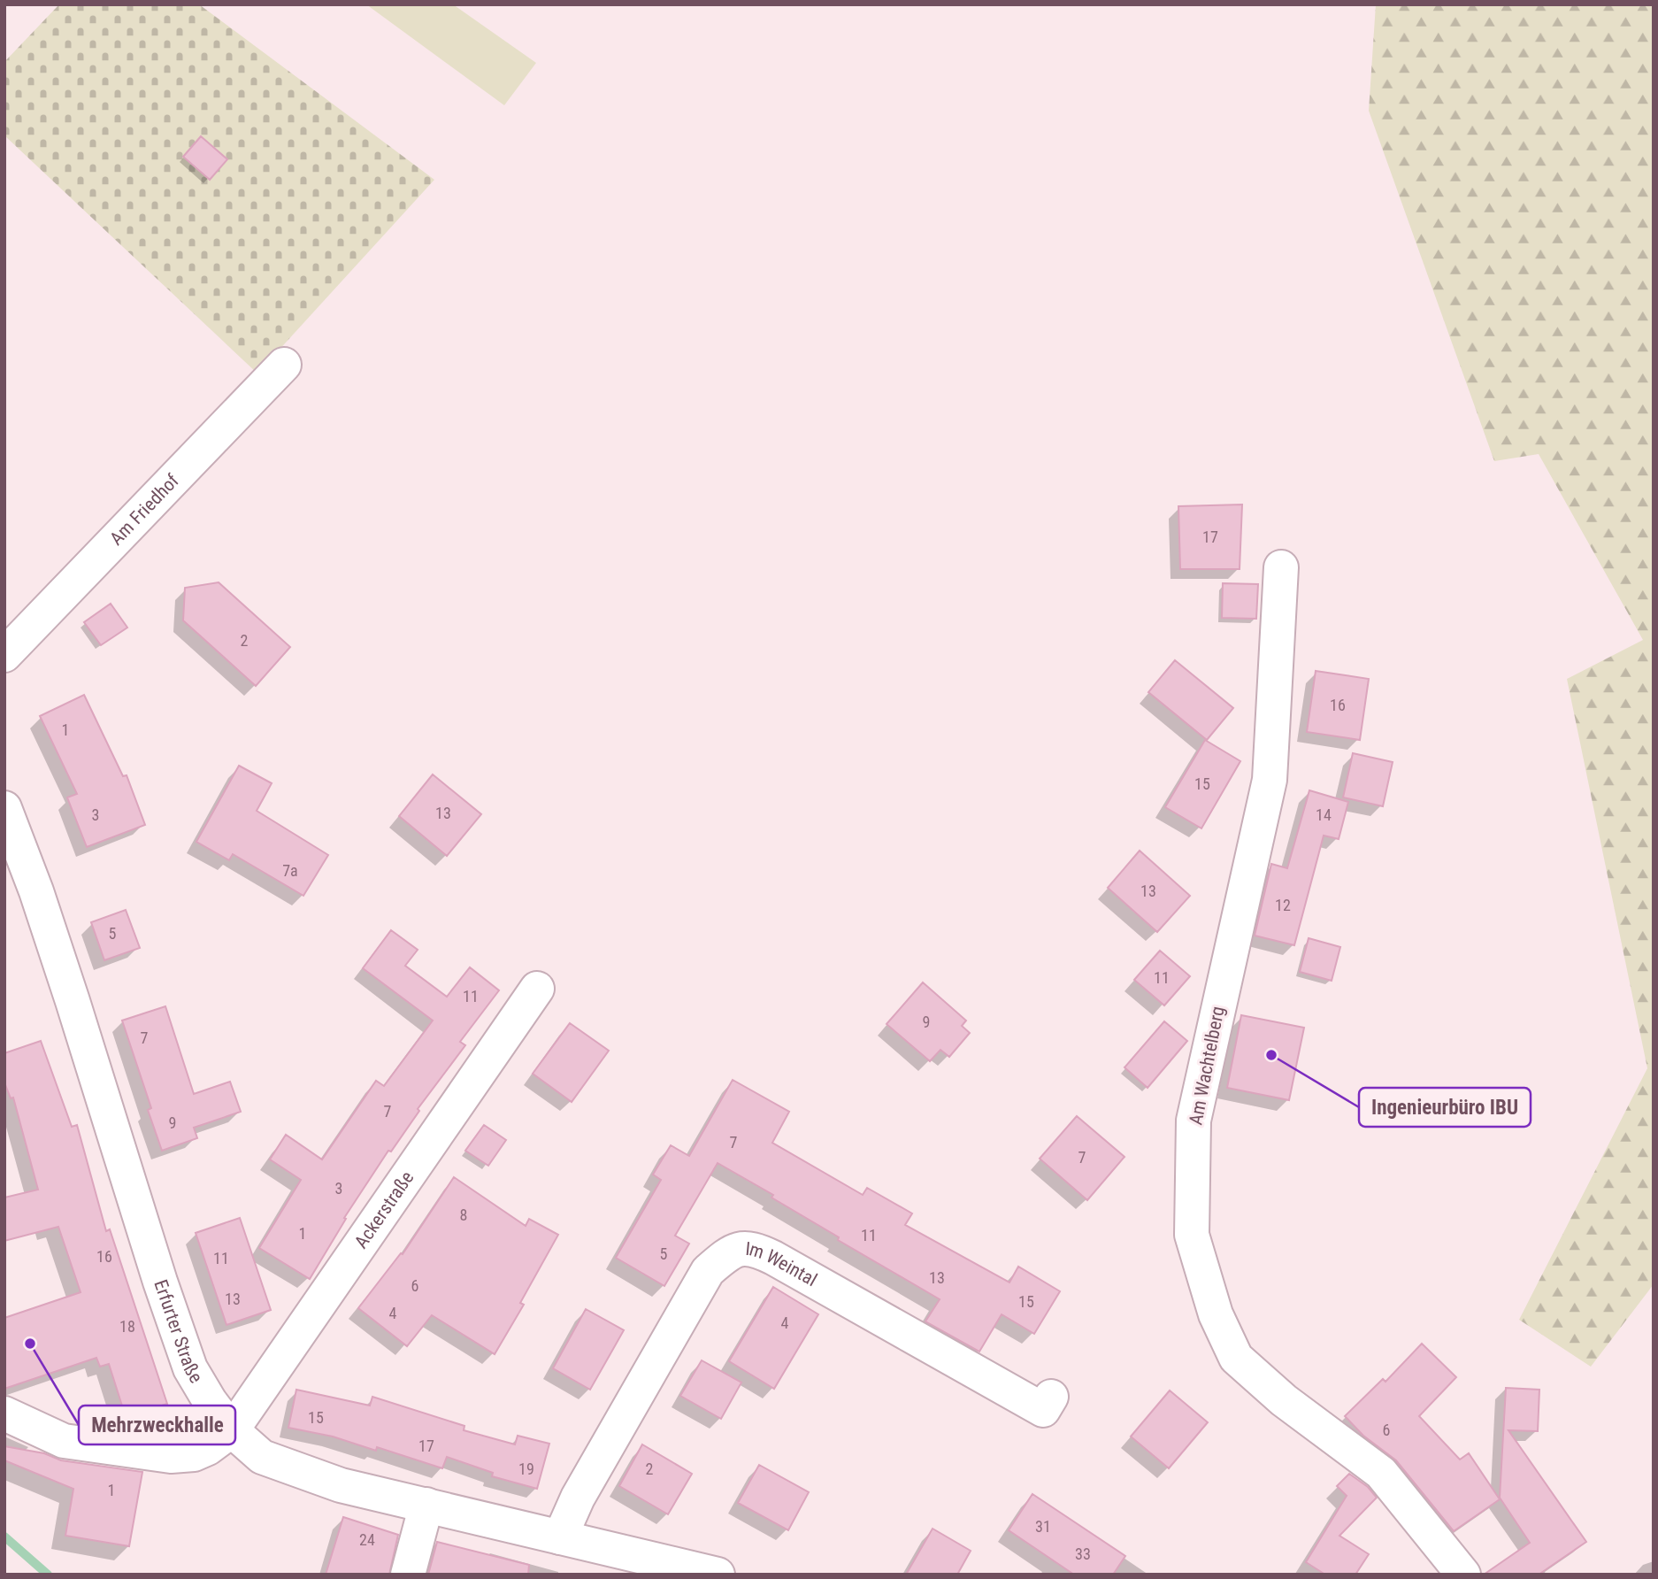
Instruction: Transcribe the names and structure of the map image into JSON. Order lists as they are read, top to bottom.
{
  "streets": {
    "street": [
      "Am Friedhof",
      "Am Wachtelberg",
      "Ackerstraße",
      "Im Weintal",
      "Erfurter Straße"
    ]
  },
  "crossings": [
    ["Ackerstraße", "Erfurter Straße"],
    ["Im Weintal", "Erfurter Straße"]
  ],
  "places": ["Ingenieurbüro IBU", "Mehrzweckhalle"],
  "house_numbers": [
    "17",
    "2",
    "16",
    "1",
    "15",
    "13",
    "3",
    "14",
    "7a",
    "13",
    "12",
    "5",
    "11",
    "11",
    "9",
    "7",
    "7",
    "9",
    "7",
    "7",
    "3",
    "8",
    "1",
    "11",
    "5",
    "16",
    "11",
    "13",
    "6",
    "13",
    "15",
    "4",
    "4",
    "18",
    "15",
    "6",
    "17",
    "19",
    "2",
    "1",
    "31",
    "24",
    "33"
  ]
}
